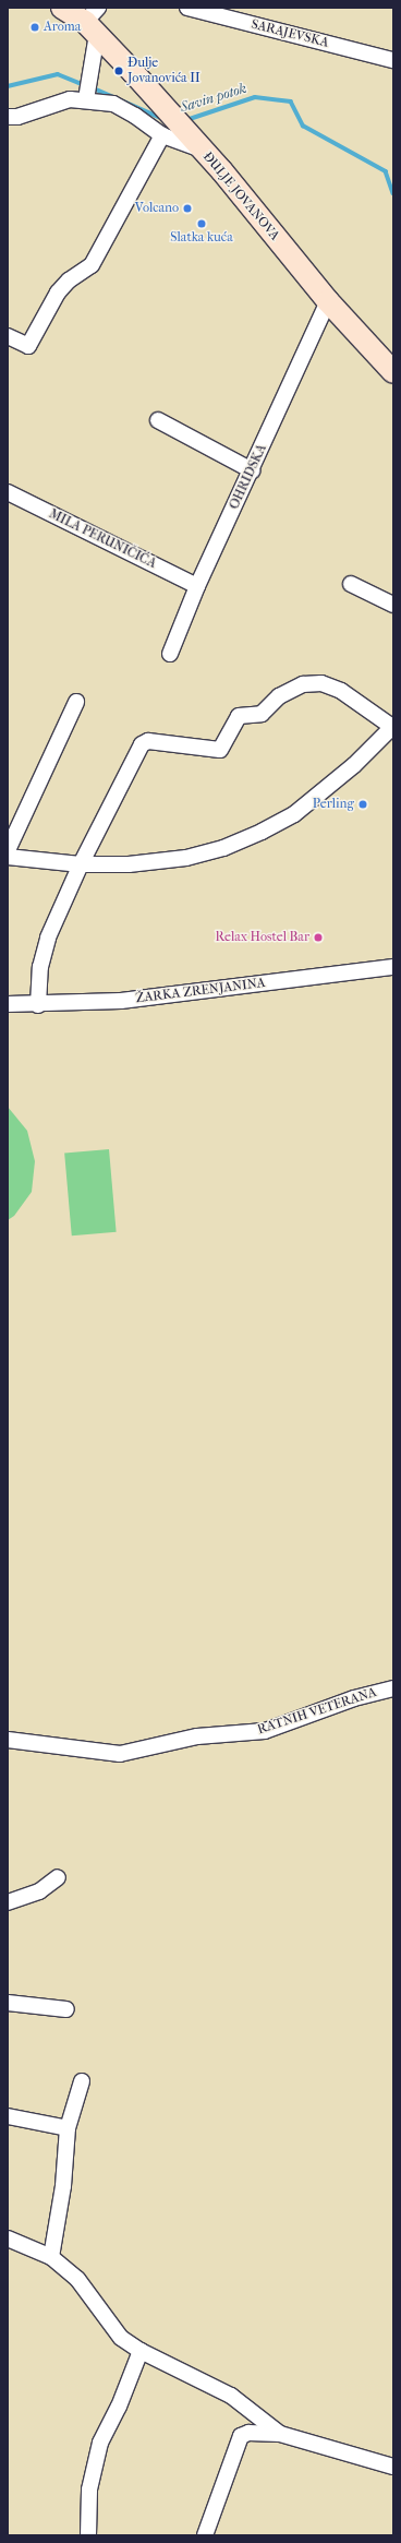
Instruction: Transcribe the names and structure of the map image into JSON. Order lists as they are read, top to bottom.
{
  "streets": {
    "street": [
      "SARAJEVSKA",
      "ĐULJE JOVANOVA",
      "OHRIDSKA",
      "MILA PERUNIČIĆA",
      "ŽARKA ZRENJANINA",
      "RATNIH VETERANA"
    ]
  },
  "crossings": [
    ["ĐULJE JOVANOVA", "OHRIDSKA"],
    ["OHRIDSKA", "MILA PERUNIČIĆA"]
  ],
  "water": ["Savin potok"],
  "places": [
    "Aroma",
    "Đulje Jovanovića II",
    "Volcano",
    "Slatka kuća",
    "Perling",
    "Relax Hostel Bar"
  ]
}
